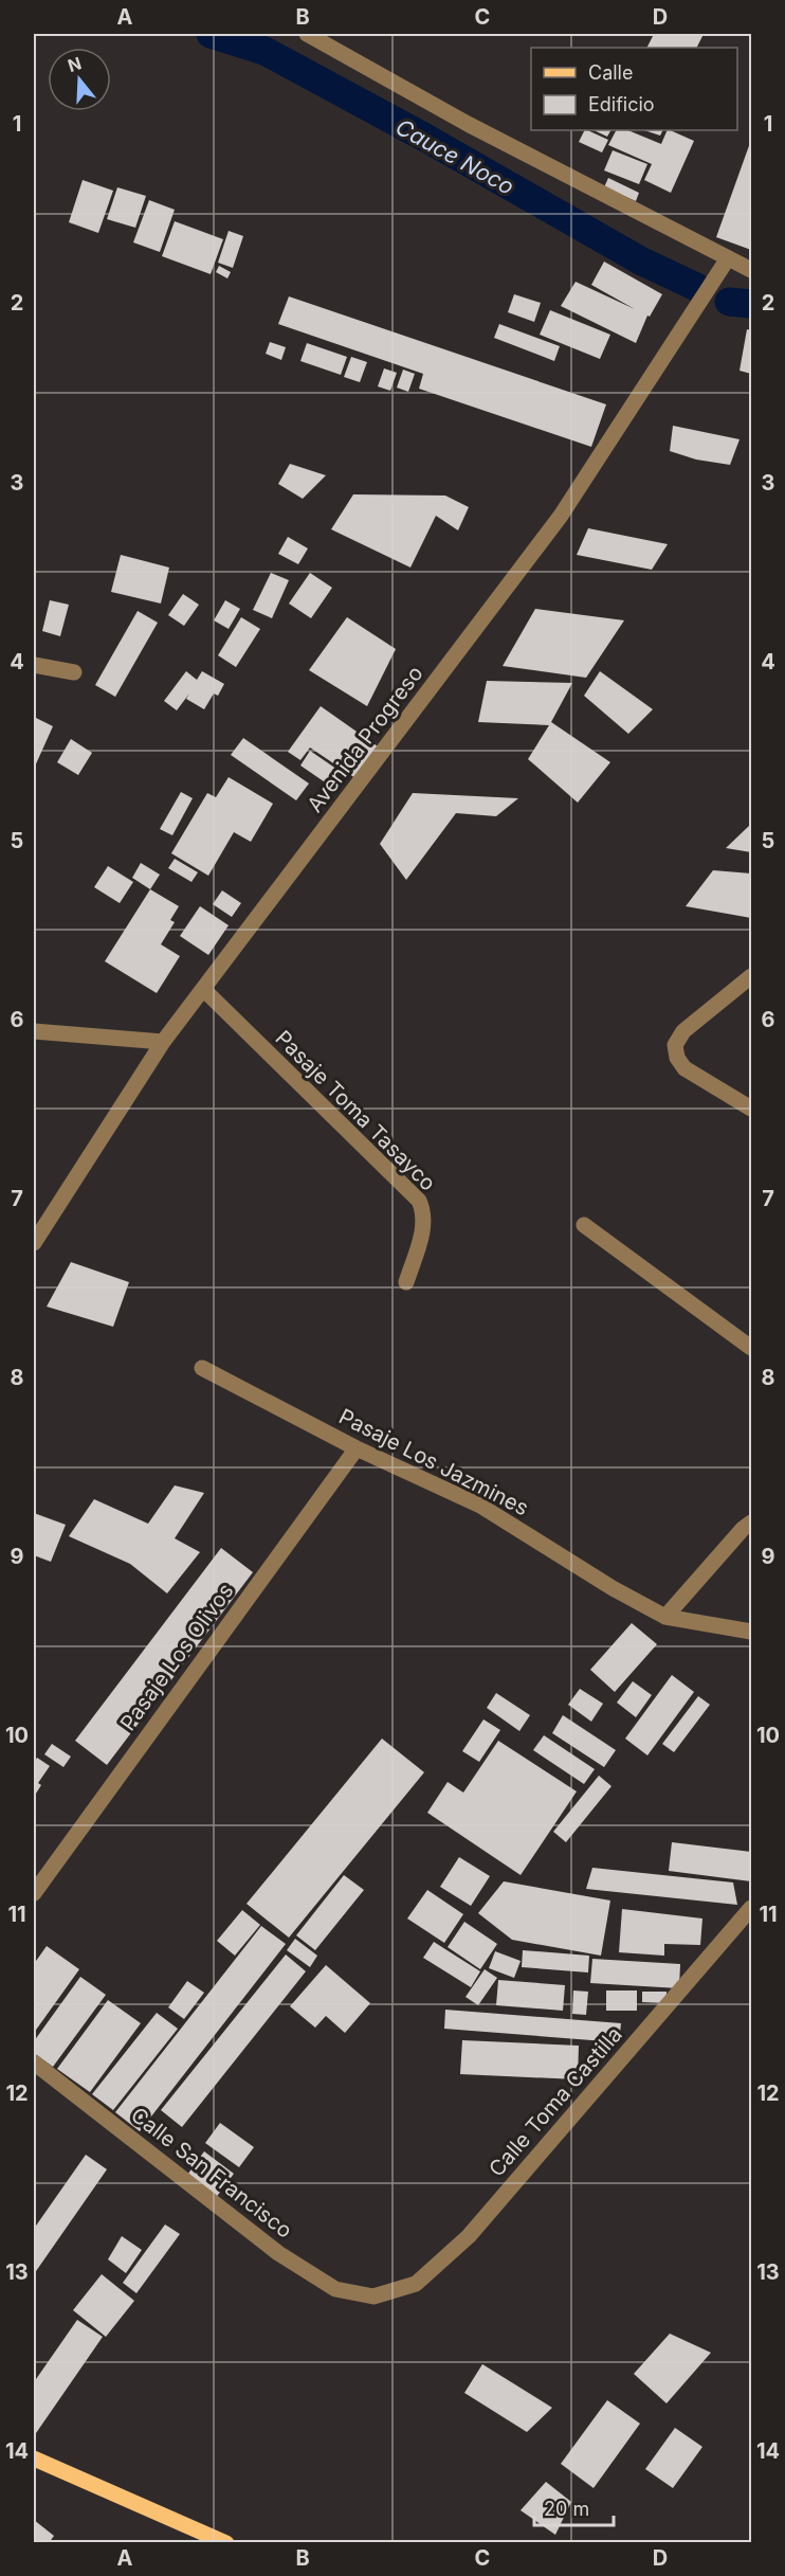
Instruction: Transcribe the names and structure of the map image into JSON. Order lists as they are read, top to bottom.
{
  "streets": {
    "street": [
      "Avenida Progreso",
      "Pasaje Toma Tasayco",
      "Pasaje Los Jazmines",
      "Pasaje Los Olivos",
      "Calle Toma Castilla",
      "Calle San Francisco"
    ]
  },
  "crossings": [
    ["Avenida Progreso", "Pasaje Toma Tasayco"],
    ["Pasaje Los Jazmines", "Pasaje Los Olivos"],
    ["Calle Toma Castilla", "Calle San Francisco"]
  ],
  "water": ["Cauce Noco"],
  "legend": ["Calle", "Edificio"],
  "scale_bar": "20 m",
  "north": "top",
  "grid": {
    "columns": [
      "A",
      "B",
      "C",
      "D"
    ],
    "rows": [
      "1",
      "2",
      "3",
      "4",
      "5",
      "6",
      "7",
      "8",
      "9",
      "10",
      "11",
      "12",
      "13",
      "14"
    ]
  }
}
